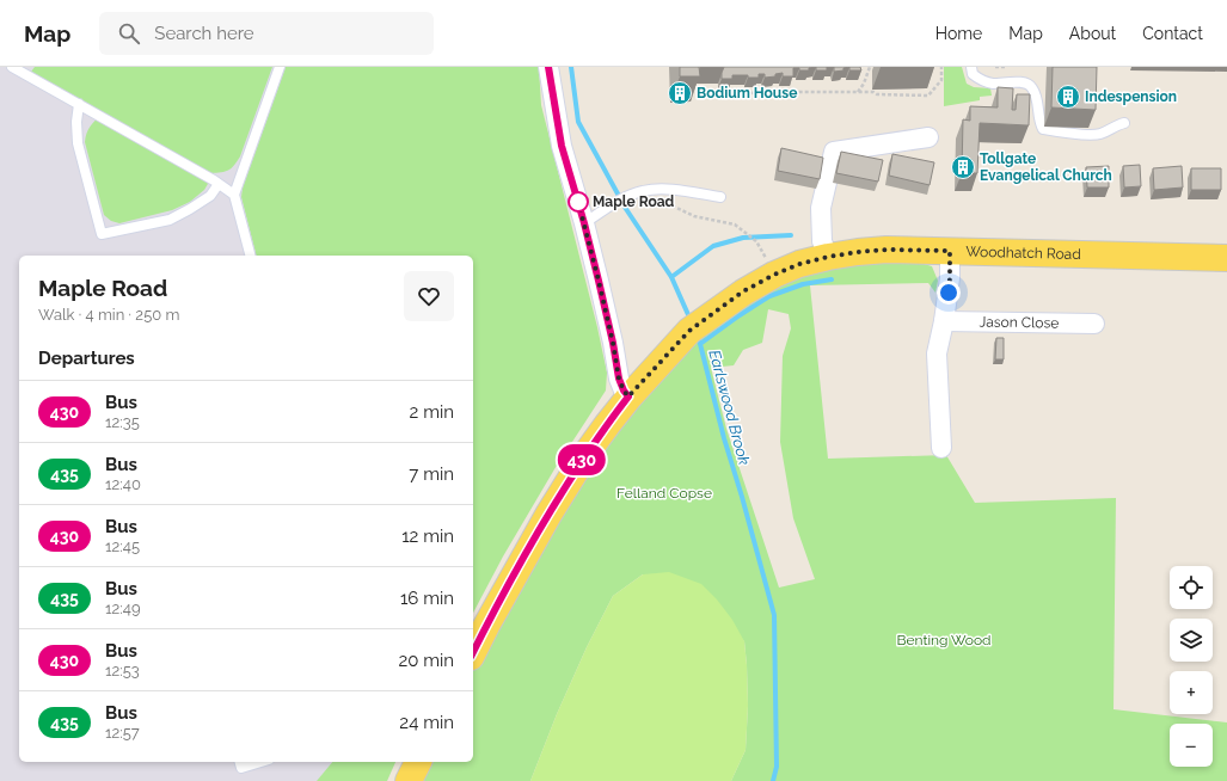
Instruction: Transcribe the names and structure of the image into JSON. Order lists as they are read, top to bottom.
{
  "streets": {
    "main road": ["Woodhatch Road"],
    "street": ["Jason Close"]
  },
  "water": ["Earlswood Brook"],
  "parks": ["Felland Copse", "Benting Wood"],
  "places": {
    "building": ["Bodium House", "Indespension", "Tollgate Evangelical Church"],
    "other": ["Maple Road"]
  },
  "lines": ["bus line 430"],
  "page": {
    "header": "Map",
    "search": "Search here",
    "nav": [
      "Home",
      "Map",
      "About",
      "Contact"
    ],
    "on_map": "430",
    "heading": [
      ["Maple Road", "Walk · 4 min · 250 m"],
      "Departures"
    ],
    "list": [
      {
        "mark": "430",
        "name": "Bus",
        "note": "12:35",
        "value": "2 min"
      },
      {
        "mark": "435",
        "name": "Bus",
        "note": "12:40",
        "value": "7 min"
      },
      {
        "mark": "430",
        "name": "Bus",
        "note": "12:45",
        "value": "12 min"
      },
      {
        "mark": "435",
        "name": "Bus",
        "note": "12:49",
        "value": "16 min"
      },
      {
        "mark": "430",
        "name": "Bus",
        "note": "12:53",
        "value": "20 min"
      },
      {
        "mark": "435",
        "name": "Bus",
        "note": "12:57",
        "value": "24 min"
      }
    ],
    "map_buttons": ["+", "−"]
  }
}
